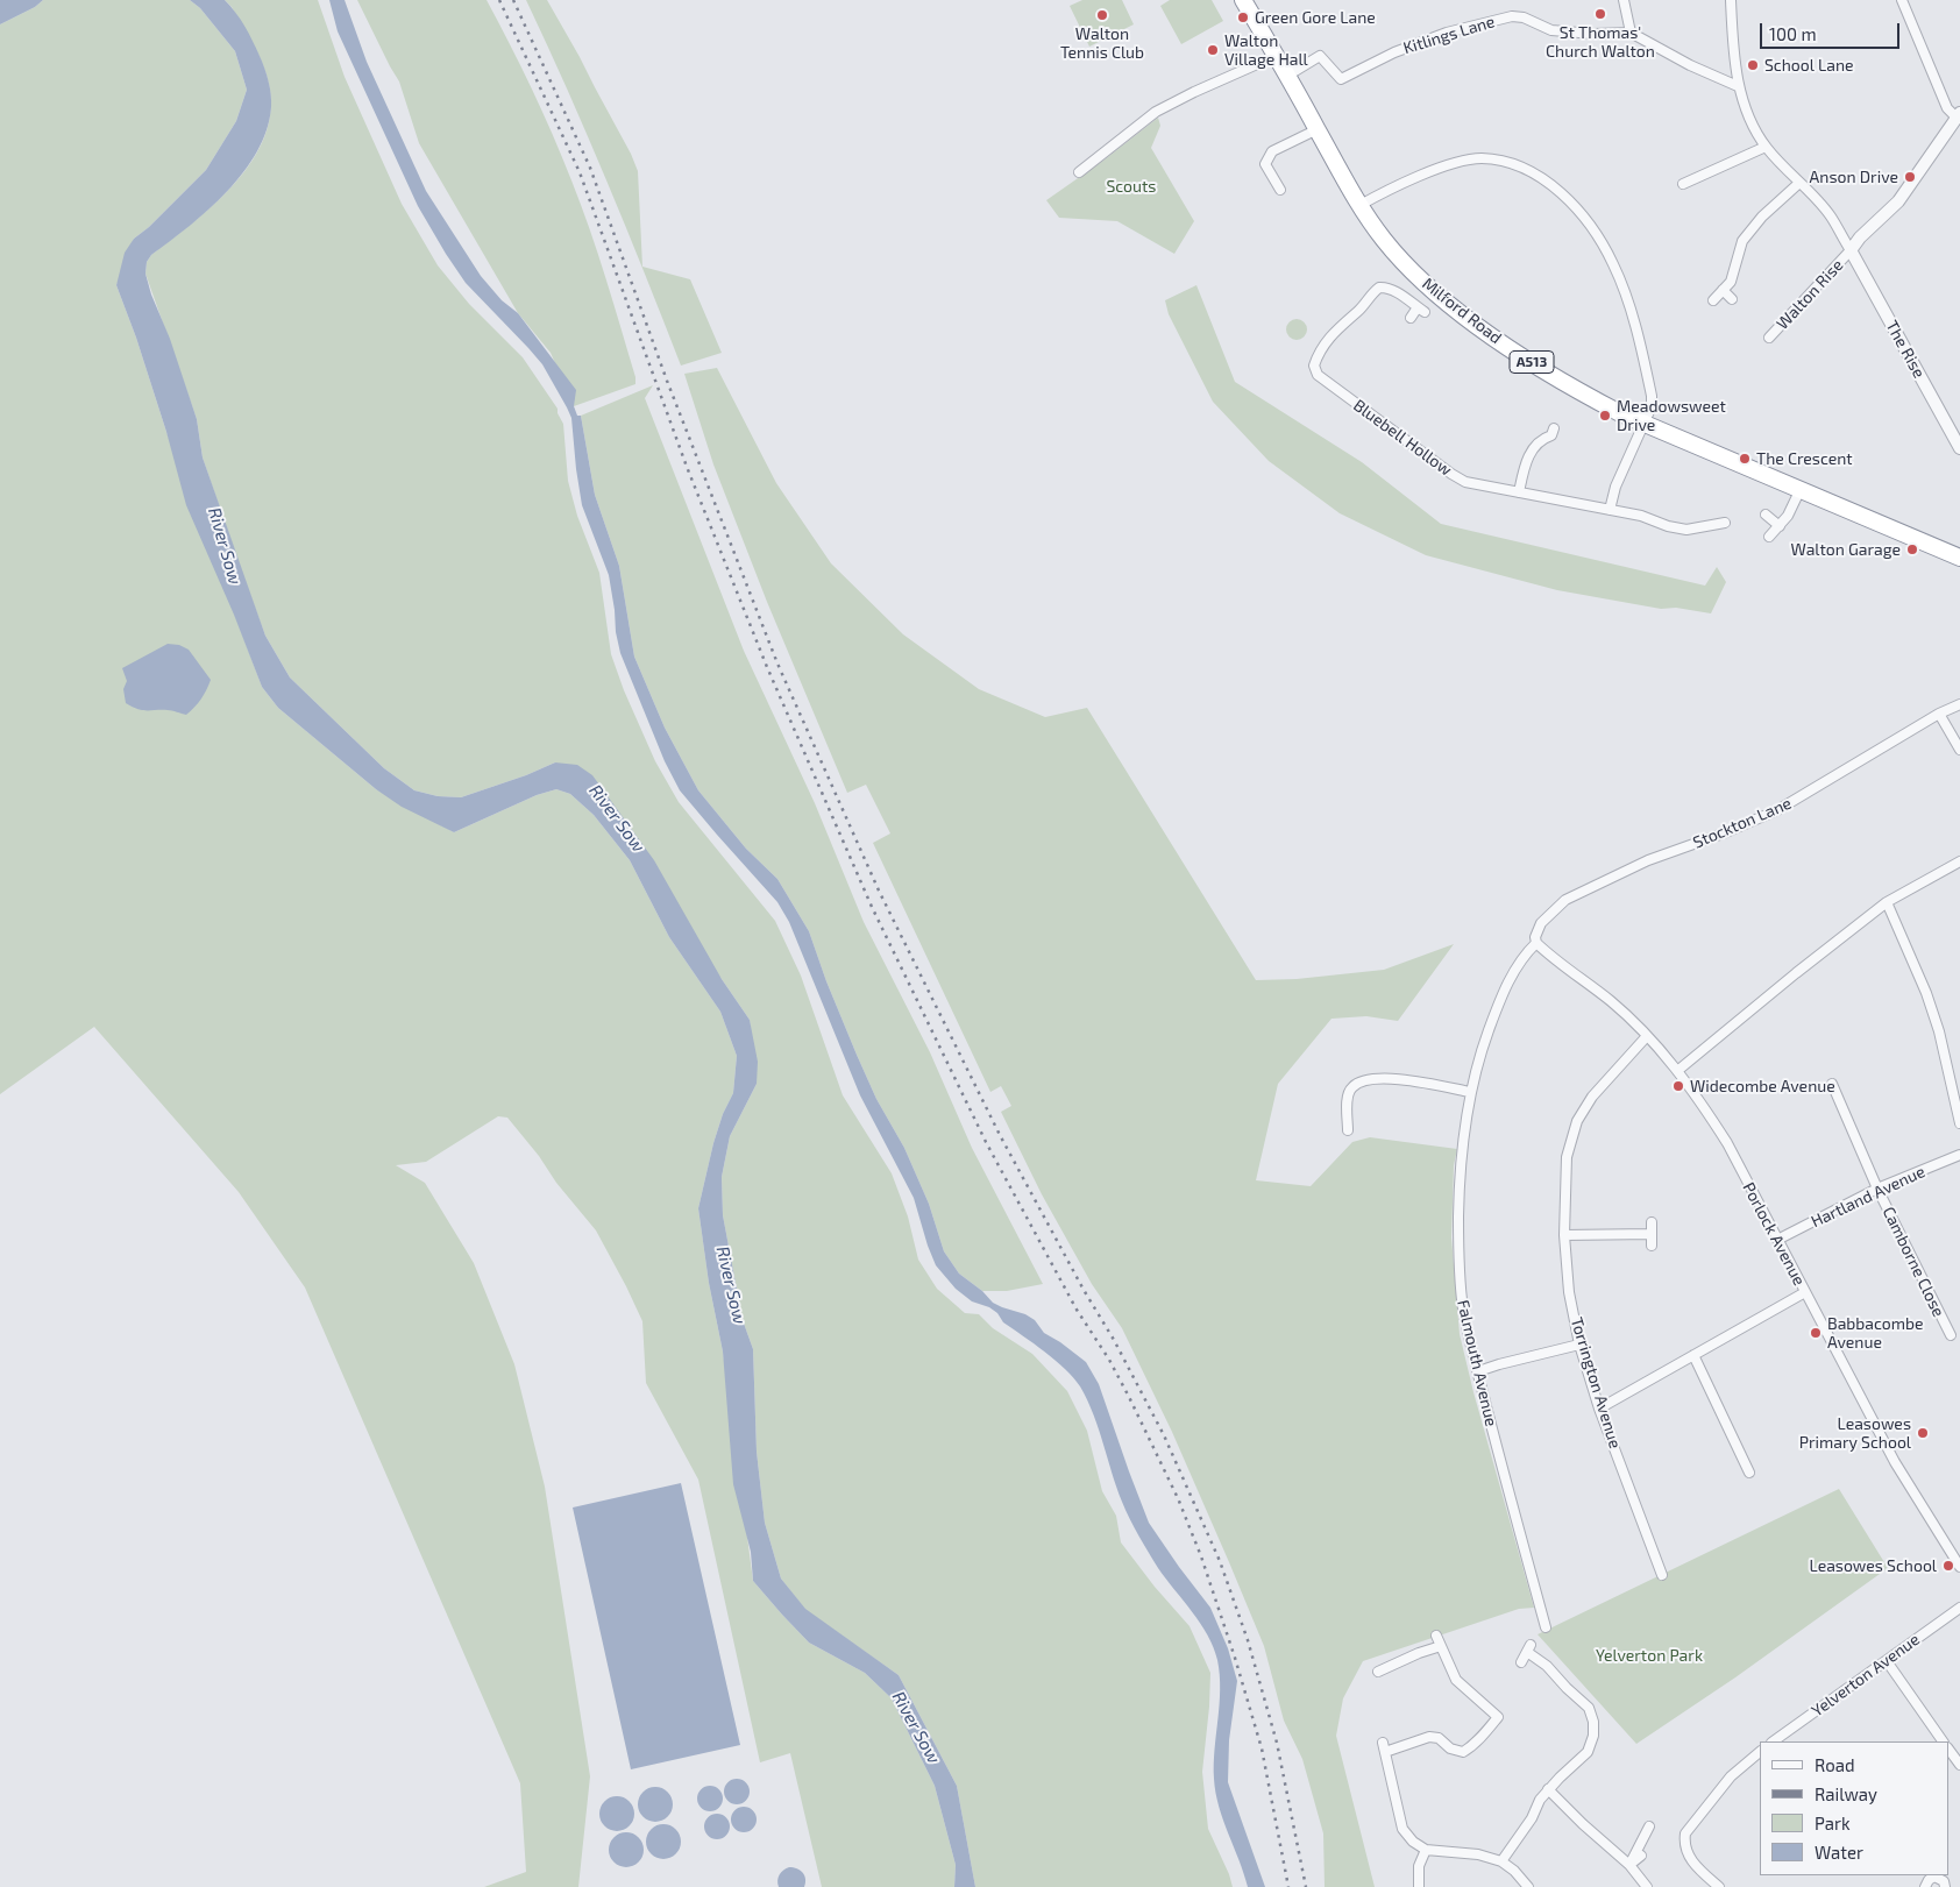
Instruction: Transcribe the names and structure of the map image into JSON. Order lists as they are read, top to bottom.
{
  "streets": {
    "highway": ["Milford Road", "A513"],
    "street": [
      "Kitlings Lane",
      "Walton Rise",
      "The Rise",
      "Bluebell Hollow",
      "Stockton Lane",
      "Hartland Avenue",
      "Porlock Avenue",
      "Camborne Close",
      "Falmouth Avenue",
      "Torrington Avenue",
      "Yelverton Avenue"
    ]
  },
  "crossings": [
    ["Kitlings Lane", "Milford Road"],
    ["Walton Rise", "The Rise"],
    ["Stockton Lane", "Porlock Avenue"],
    ["Stockton Lane", "Falmouth Avenue"],
    ["Hartland Avenue", "Porlock Avenue"],
    ["Hartland Avenue", "Camborne Close"],
    ["Porlock Avenue", "Falmouth Avenue"],
    ["Porlock Avenue", "Torrington Avenue"]
  ],
  "water": ["River Sow"],
  "parks": ["Scouts", "Yelverton Park"],
  "places": [
    "St Thomas' Church Walton",
    "Walton Tennis Club",
    "Green Gore Lane",
    "Walton Village Hall",
    "School Lane",
    "Anson Drive",
    "Meadowsweet Drive",
    "The Crescent",
    "Walton Garage",
    "Widecombe Avenue",
    "Babbacombe Avenue",
    "Leasowes Primary School",
    "Leasowes School"
  ],
  "legend": [
    "Road",
    "Railway",
    "Park",
    "Water"
  ],
  "scale_bar": "100 m"
}
